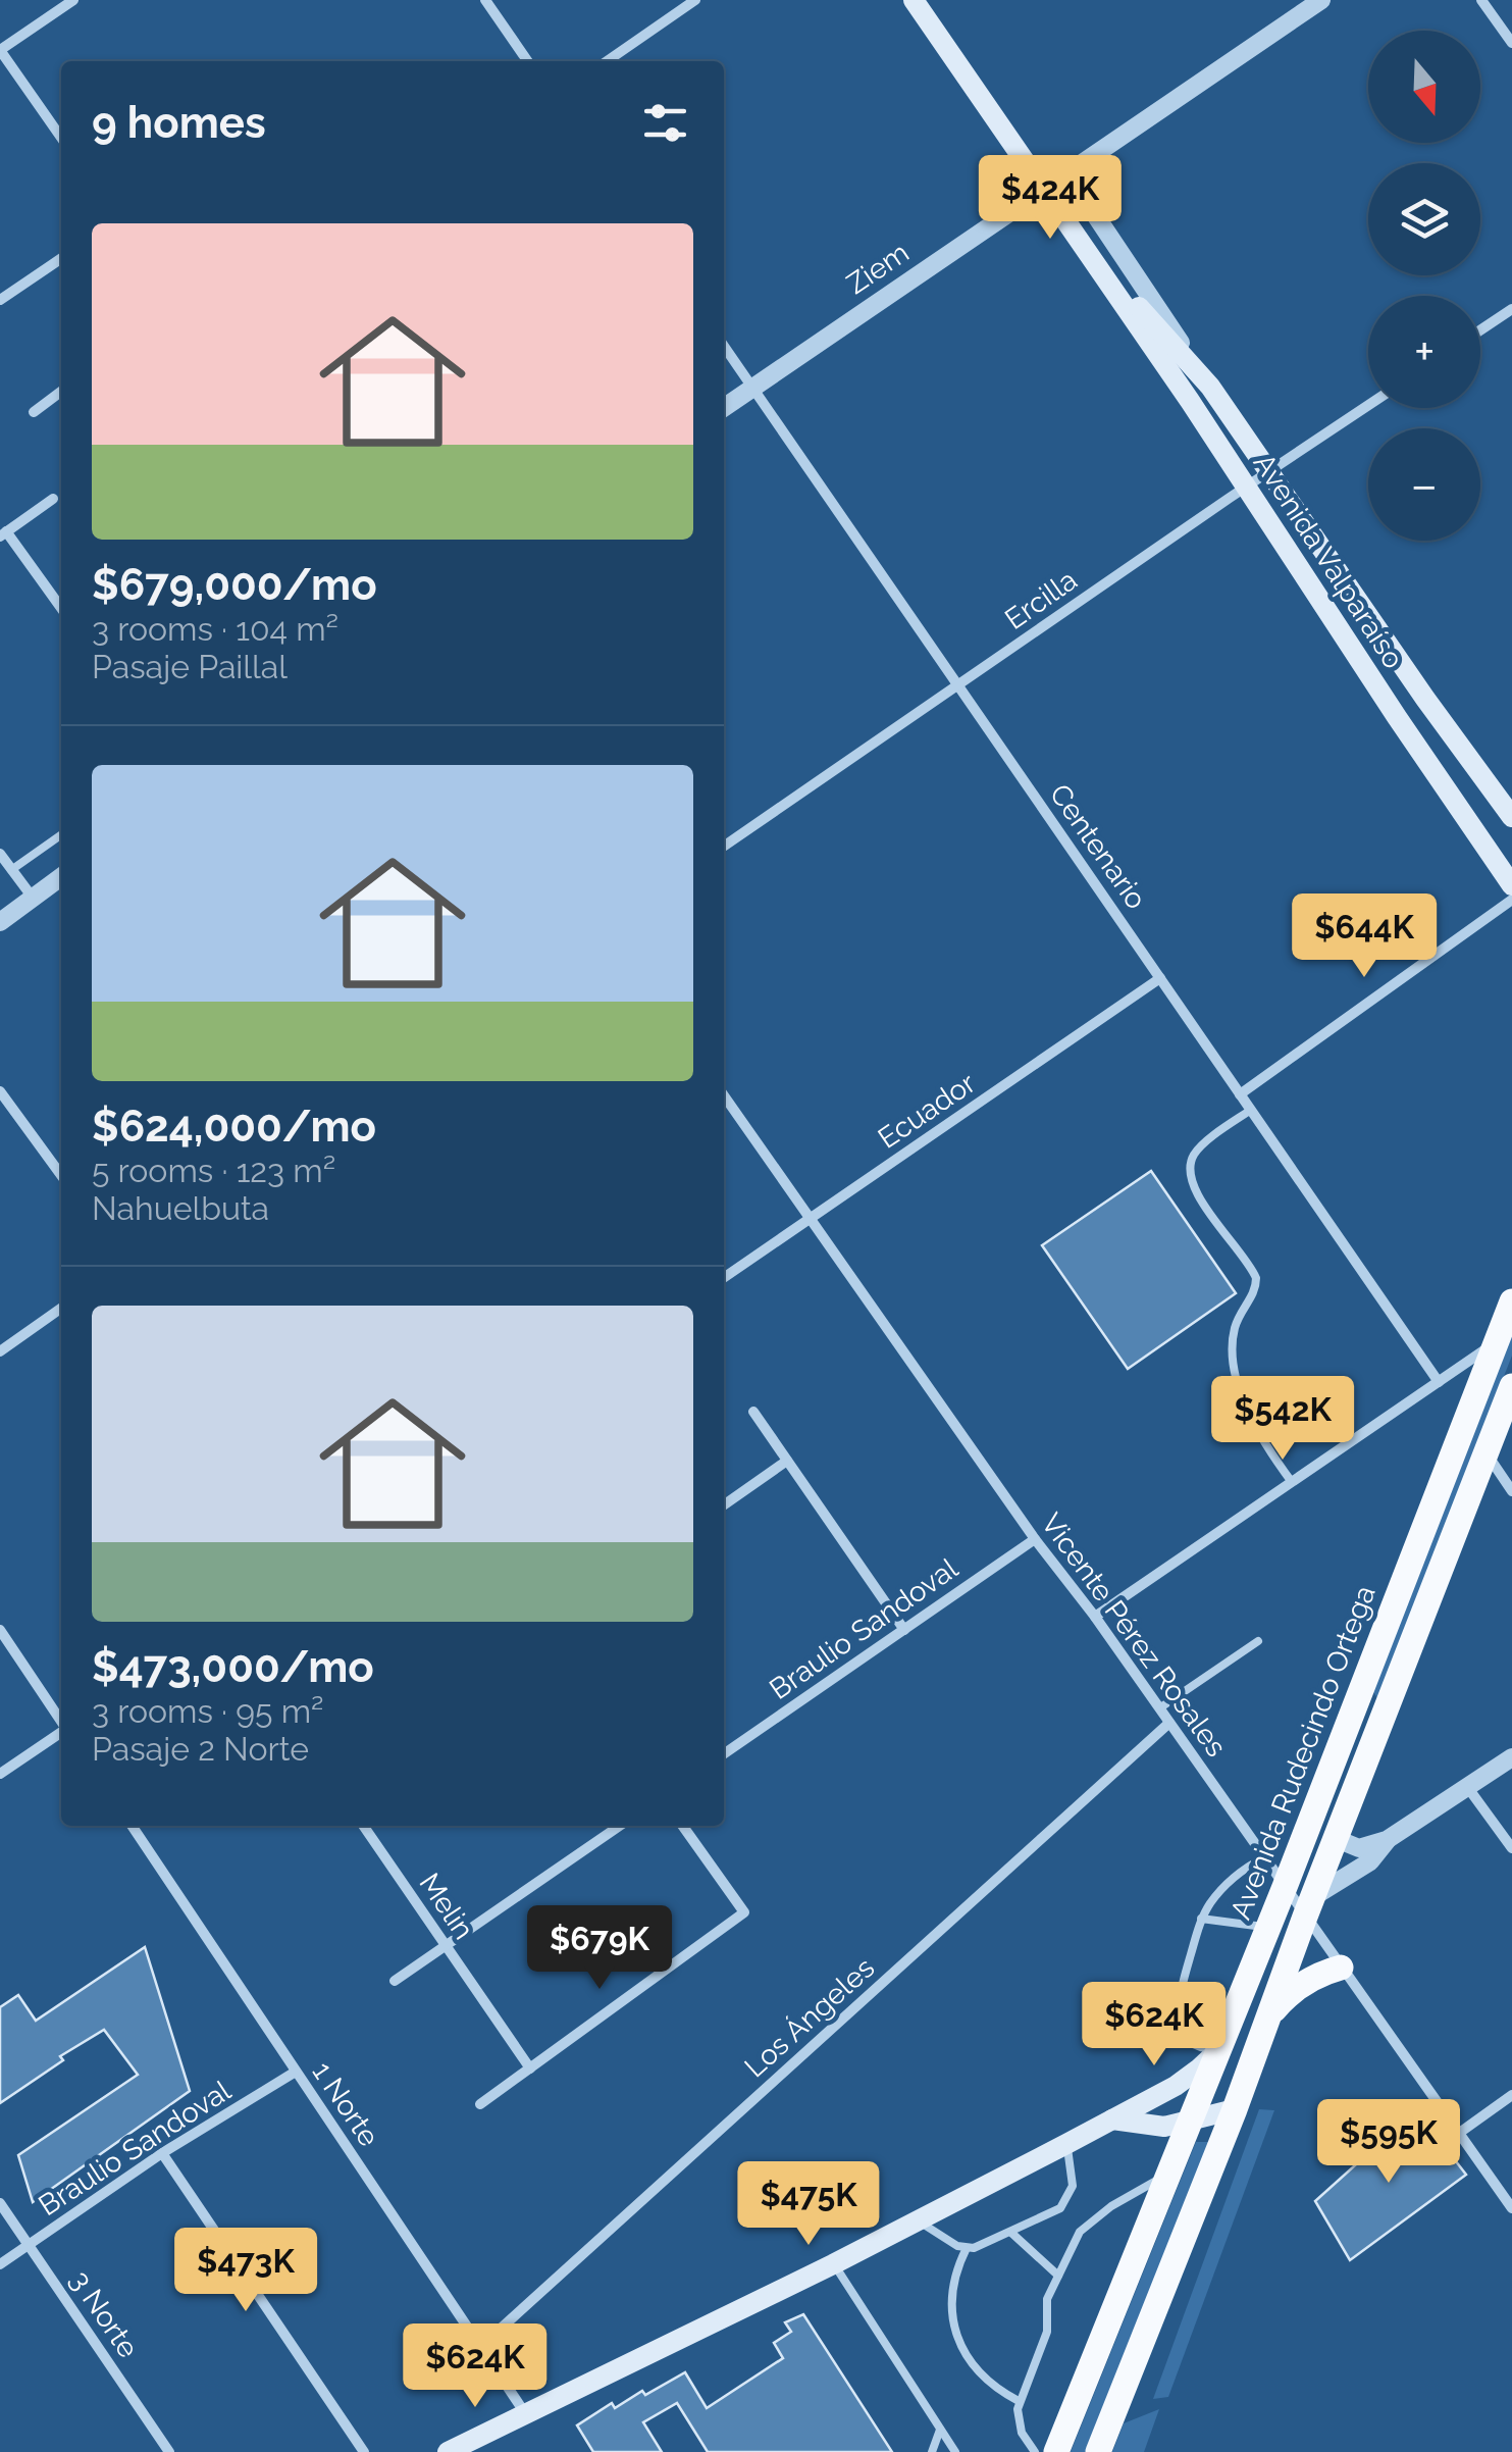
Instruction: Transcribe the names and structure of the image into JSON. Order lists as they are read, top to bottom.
{
  "streets": {
    "main road": ["Avenida Valparaíso", "Avenida Rudecindo Ortega"],
    "street": [
      "Ziem",
      "Ercilla",
      "Centenario",
      "Ecuador",
      "Braulio Sandoval",
      "Vicente Pérez Rosales",
      "Melin",
      "Los Ángeles",
      "1 Norte",
      "3 Norte"
    ]
  },
  "crossings": [
    ["Ziem", "Avenida Valparaíso"],
    ["Ziem", "Centenario"],
    ["Avenida Valparaíso", "Ercilla"],
    ["Ercilla", "Centenario"],
    ["Centenario", "Ecuador"],
    ["Ecuador", "Vicente Pérez Rosales"],
    ["Braulio Sandoval", "Vicente Pérez Rosales"],
    ["Braulio Sandoval", "1 Norte"],
    ["Braulio Sandoval", "3 Norte"],
    ["Vicente Pérez Rosales", "Avenida Rudecindo Ortega"],
    ["Vicente Pérez Rosales", "Los Ángeles"],
    ["Los Ángeles", "1 Norte"]
  ],
  "north": "bottom",
  "page": {
    "map_buttons": ["+", "−"],
    "heading": "9 homes",
    "price": [
      "$424K",
      "$644K",
      "$542K",
      "$679K",
      "$624K",
      "$595K",
      "$475K",
      "$473K",
      "$624K"
    ],
    "list": [
      {
        "name": "$679,000/mo",
        "note": "3 rooms · 104 m² · Pasaje Paillal"
      },
      {
        "name": "$624,000/mo",
        "note": "5 rooms · 123 m² · Nahuelbuta"
      },
      {
        "name": "$473,000/mo",
        "note": "3 rooms · 95 m² · Pasaje 2 Norte"
      }
    ]
  }
}
